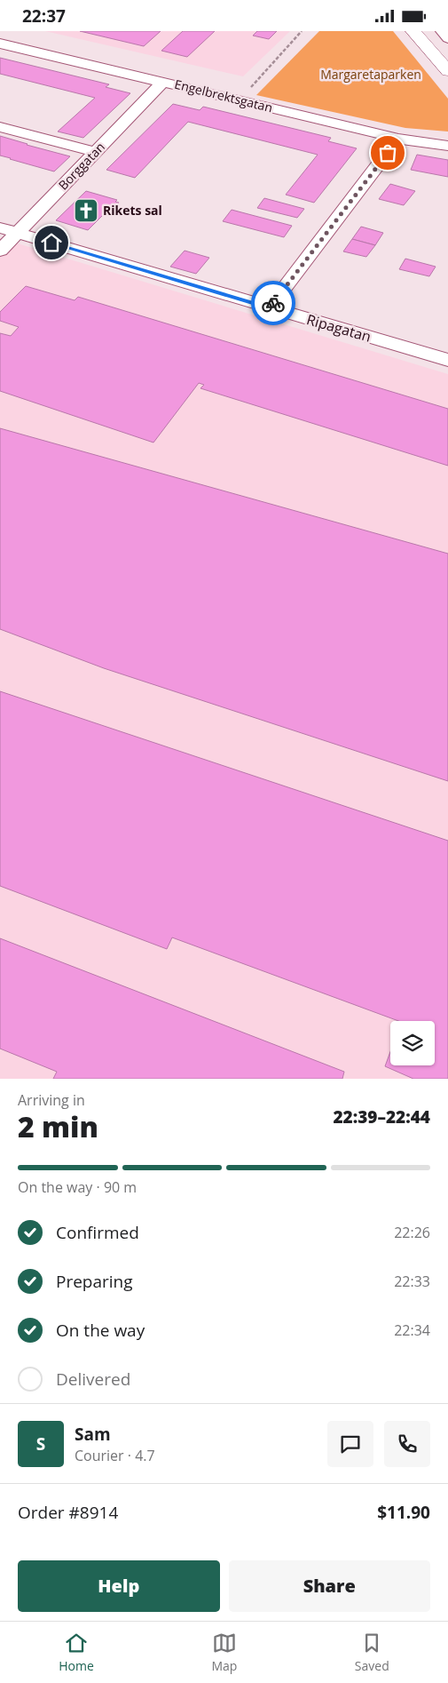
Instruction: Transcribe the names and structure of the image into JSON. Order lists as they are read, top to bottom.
{
  "streets": {
    "street": ["Engelbrektsgatan", "Borggatan", "Ripagatan"]
  },
  "crossings": [
    ["Engelbrektsgatan", "Borggatan"],
    ["Borggatan", "Ripagatan"]
  ],
  "parks": ["Margaretaparken"],
  "places": {
    "church": ["Rikets sal"]
  },
  "page": {
    "status": "22:37",
    "heading": ["2 min", "Arriving in", "22:39–22:44"],
    "panel": [
      "Sam",
      "Courier · 4.7",
      "Order #8914",
      "$11.90"
    ],
    "bar": "On the way · 90 m",
    "list": [
      ["Confirmed", "22:26"],
      ["Preparing", "22:33"],
      ["On the way", "22:34"],
      "Delivered"
    ],
    "round": "S",
    "buttons": ["Help", "Share"],
    "tabs": ["Home", "Map", "Saved"]
  }
}
